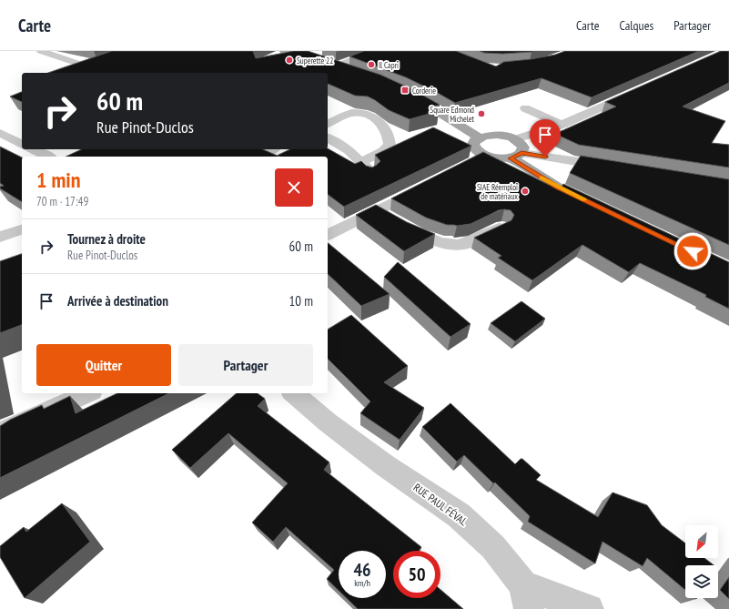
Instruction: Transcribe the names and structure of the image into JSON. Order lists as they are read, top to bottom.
{
  "streets": {
    "street": ["RUE PAUL FÉVAL"]
  },
  "places": {
    "other": [
      "Superette 22",
      "Il Capri",
      "Square Edmond Michelet",
      "SIAE Réemploi de matériaux"
    ],
    "transit": ["Corderie"]
  },
  "north": "bottom left",
  "page": {
    "header": "Carte",
    "nav": ["Carte", "Calques", "Partager"],
    "turn": ["60 m", "Rue Pinot-Duclos"],
    "heading": ["1 min", "70 m · 17:49"],
    "list": [
      {
        "name": "Tournez à droite",
        "note": "Rue Pinot-Duclos",
        "value": "60 m"
      },
      {
        "name": "Arrivée à destination",
        "value": "10 m"
      }
    ],
    "buttons": ["Quitter", "Partager"],
    "speed": "46 km/h",
    "limit": "50"
  }
}
